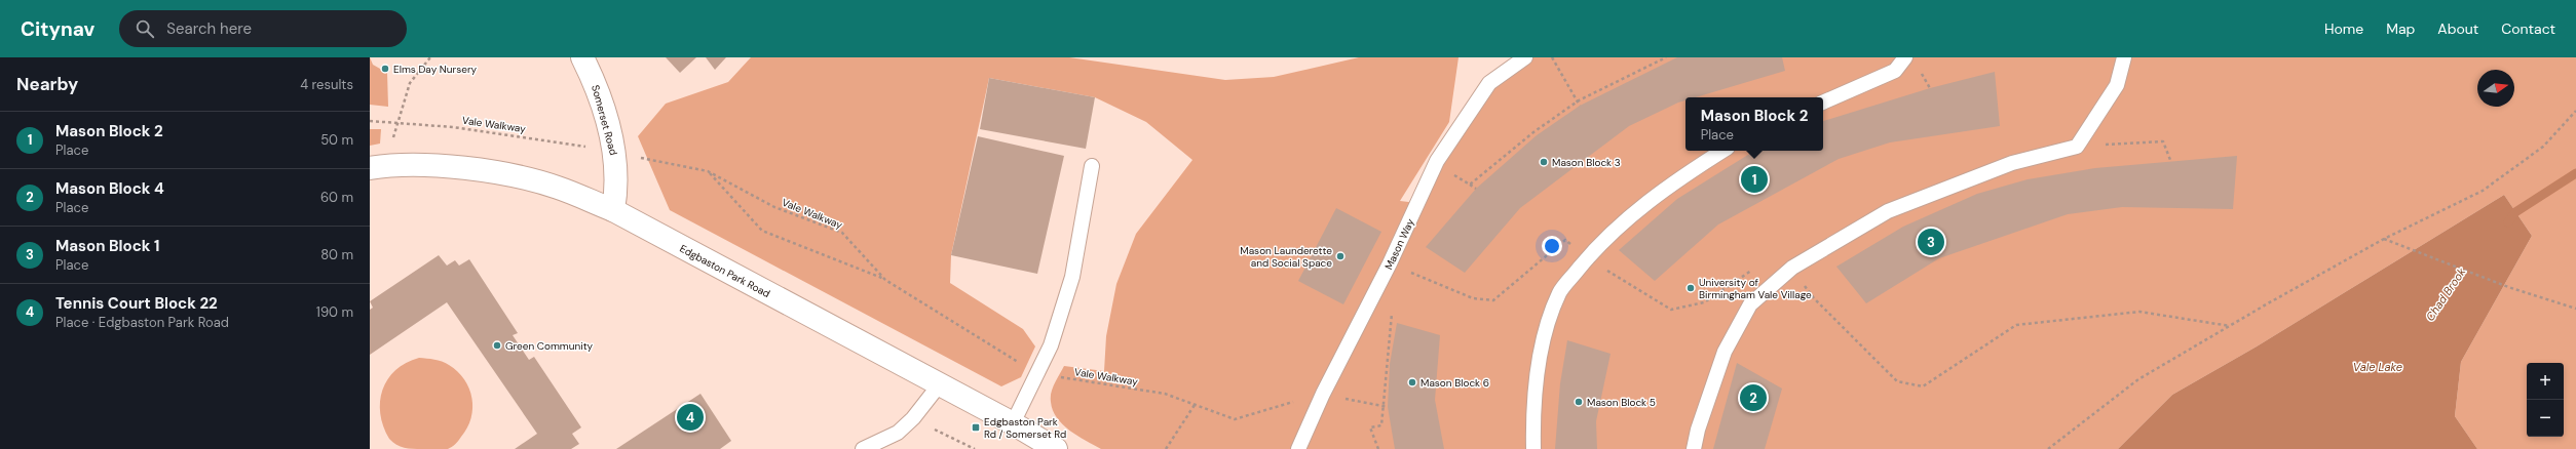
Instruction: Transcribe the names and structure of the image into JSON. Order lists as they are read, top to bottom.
{
  "streets": {
    "street": ["Somerset Road", "Edgbaston Park Road"],
    "lane": ["Mason Way"],
    "path": ["Vale Walkway"]
  },
  "crossings": [
    ["Somerset Road", "Vale Walkway"],
    ["Somerset Road", "Edgbaston Park Road"],
    ["Vale Walkway", "Mason Way"]
  ],
  "water": ["Chad Brook", "Vale Lake"],
  "places": {
    "other": [
      "Elms Day Nursery",
      "Mason Block 3",
      "Mason Launderette and Social Space",
      "University of Birmingham Vale Village",
      "Green Community",
      "Mason Block 6",
      "Mason Block 5"
    ],
    "transit": ["Edgbaston Park Rd / Somerset Rd"]
  },
  "north": "right",
  "page": {
    "header": "Citynav",
    "search": "Search here",
    "nav": [
      "Home",
      "Map",
      "About",
      "Contact"
    ],
    "heading": ["Nearby", "4 results"],
    "popup": ["Mason Block 2", "Place"],
    "list": [
      {
        "mark": "1",
        "name": "Mason Block 2",
        "note": "Place",
        "value": "50 m"
      },
      {
        "mark": "2",
        "name": "Mason Block 4",
        "note": "Place",
        "value": "60 m"
      },
      {
        "mark": "3",
        "name": "Mason Block 1",
        "note": "Place",
        "value": "80 m"
      },
      {
        "mark": "4",
        "name": "Tennis Court Block 22",
        "note": "Place · Edgbaston Park Road",
        "value": "190 m"
      }
    ],
    "pins": [
      "1",
      "3",
      "2",
      "4"
    ],
    "map_buttons": ["+", "−"]
  }
}
